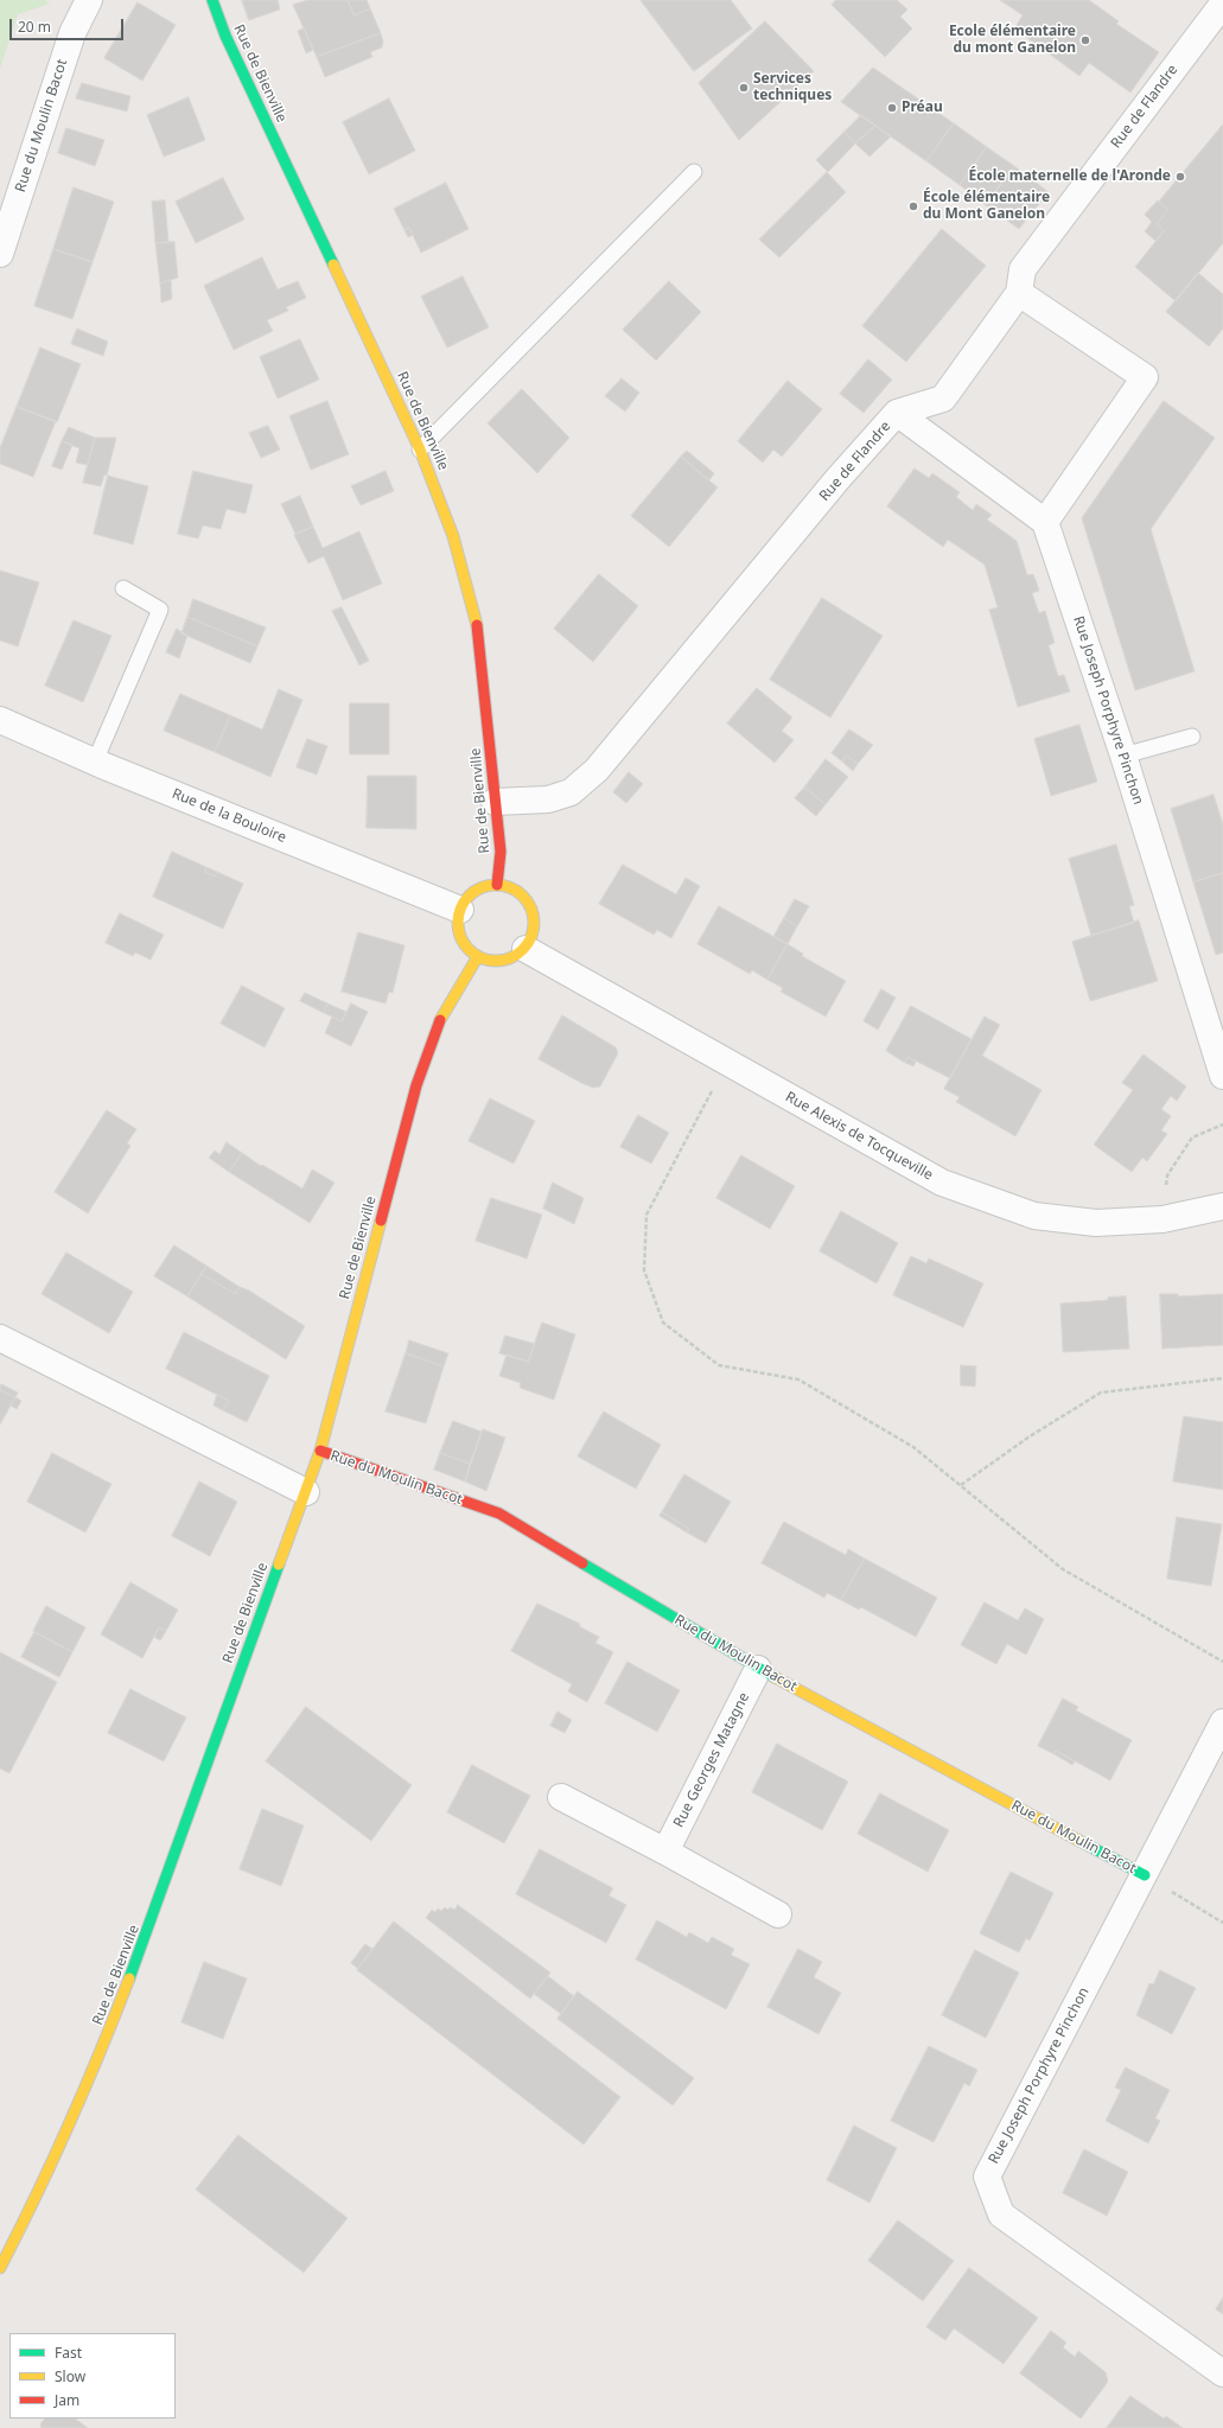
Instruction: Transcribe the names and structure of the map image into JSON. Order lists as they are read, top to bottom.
{
  "streets": {
    "street": [
      "Rue de Bienville",
      "Rue de Flandre",
      "Rue du Moulin Bacot",
      "Rue Joseph Porphyre Pinchon",
      "Rue de la Bouloire",
      "Rue Alexis de Tocqueville",
      "Rue Georges Matagne"
    ]
  },
  "crossings": [
    ["Rue de Bienville", "Rue de Flandre"],
    ["Rue de Bienville", "Rue du Moulin Bacot"],
    ["Rue de Bienville", "Rue de la Bouloire"],
    ["Rue de Bienville", "Rue Alexis de Tocqueville"],
    ["Rue du Moulin Bacot", "Rue Joseph Porphyre Pinchon"],
    ["Rue du Moulin Bacot", "Rue Georges Matagne"],
    ["Rue de la Bouloire", "Rue Alexis de Tocqueville"]
  ],
  "places": [
    "Ecole élémentaire du mont Ganelon",
    "Services techniques",
    "Préau",
    "École maternelle de l'Aronde",
    "École élémentaire du Mont Ganelon"
  ],
  "legend": ["Fast", "Slow", "Jam"],
  "scale_bar": "20 m"
}
